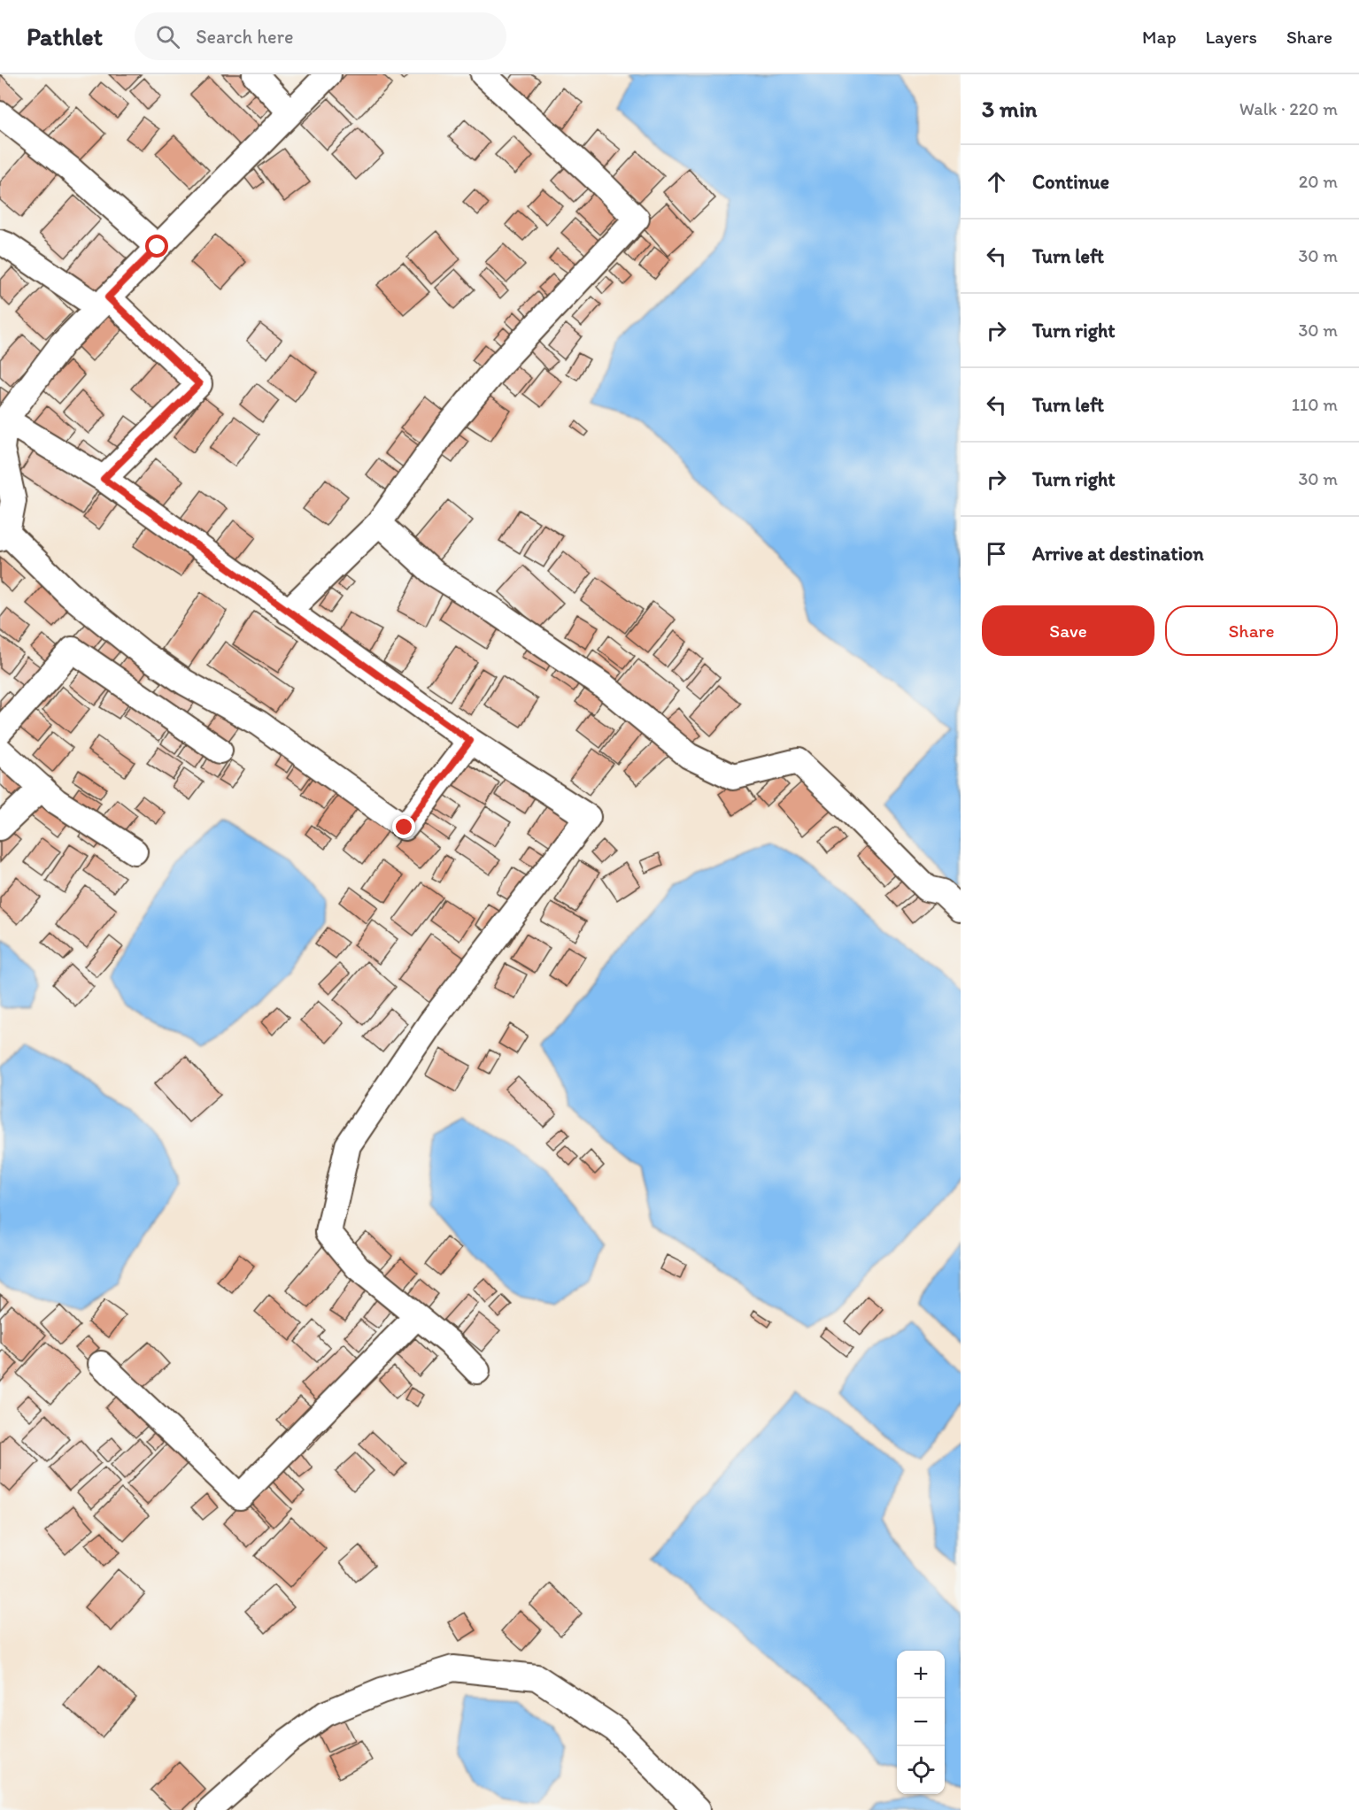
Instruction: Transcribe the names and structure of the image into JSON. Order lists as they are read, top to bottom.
{
  "page": {
    "header": "Pathlet",
    "search": "Search here",
    "nav": ["Map", "Layers", "Share"],
    "heading": ["3 min", "Walk · 220 m"],
    "list": [
      ["Continue", "20 m"],
      ["Turn left", "30 m"],
      ["Turn right", "30 m"],
      ["Turn left", "110 m"],
      ["Turn right", "30 m"],
      "Arrive at destination"
    ],
    "buttons": ["Save", "Share"],
    "map_buttons": ["+", "−"]
  }
}
